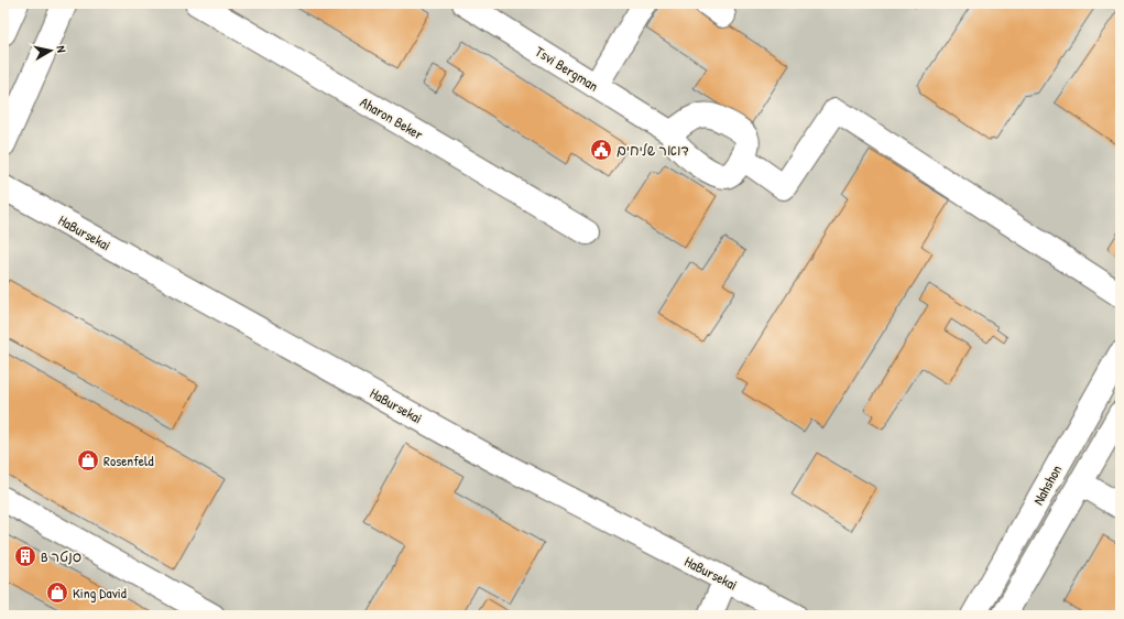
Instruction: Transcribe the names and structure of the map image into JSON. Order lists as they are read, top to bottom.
{
  "streets": {
    "street": [
      "Tsvi Bergman",
      "Aharon Beker",
      "HaBursekai",
      "Nahshon"
    ]
  },
  "places": {
    "public building": ["דואר שליחים"],
    "shop": ["Rosenfeld", "King David"],
    "building": ["B סנטר"]
  },
  "north": "right"
}
